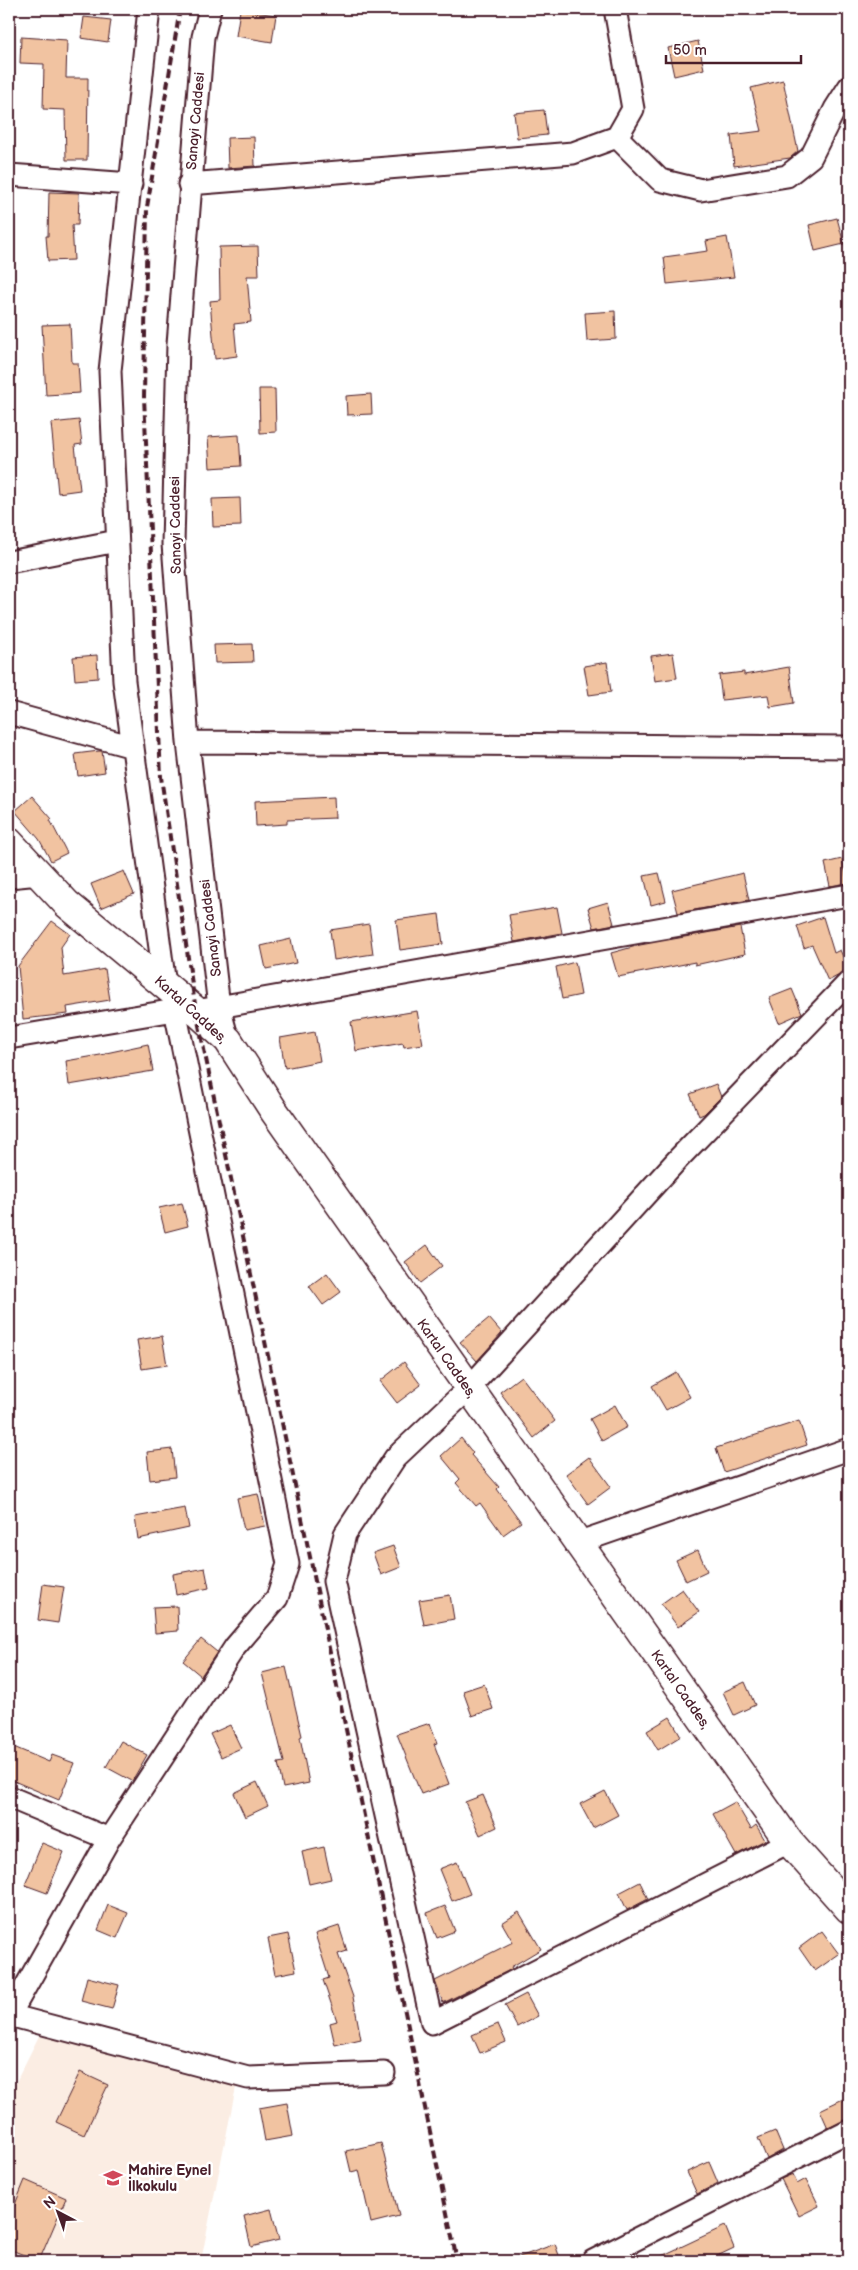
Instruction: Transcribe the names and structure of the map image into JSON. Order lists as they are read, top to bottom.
{
  "streets": {
    "main road": ["Kartal Caddes,"],
    "street": ["Sanayi Caddesi"]
  },
  "crossings": [
    ["Sanayi Caddesi", "Kartal Caddes,"]
  ],
  "places": {
    "school or university": ["Mahire Eynel İlkokulu"]
  },
  "scale_bar": "50 m",
  "north": "top left"
}
